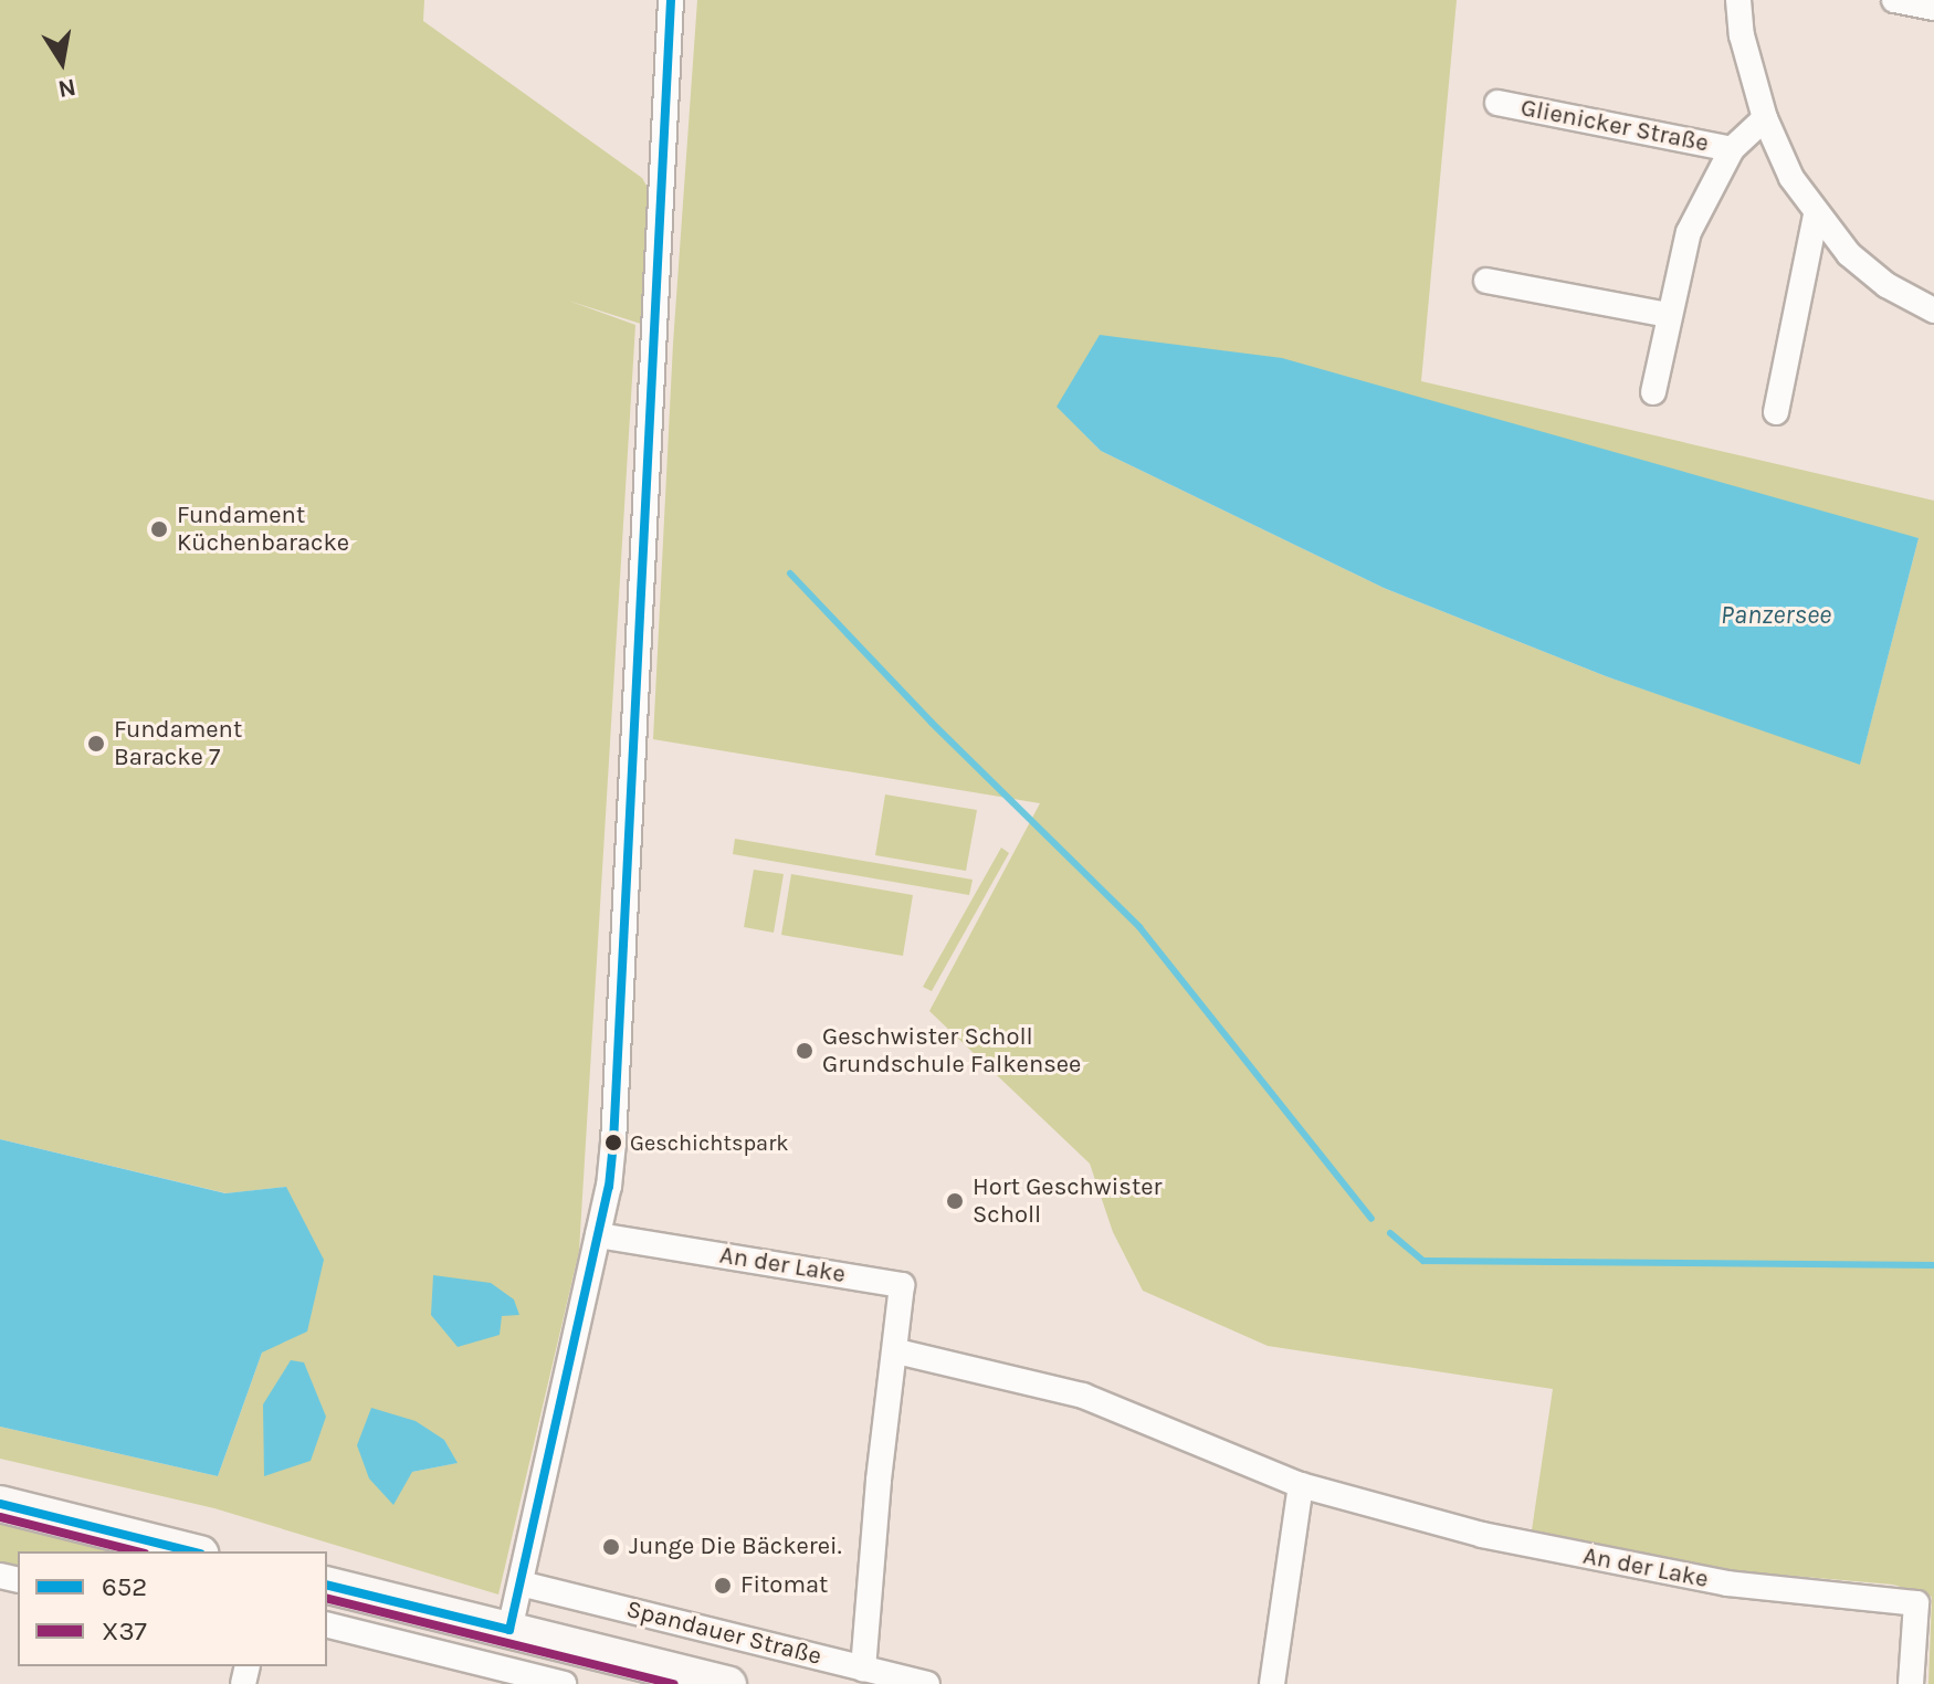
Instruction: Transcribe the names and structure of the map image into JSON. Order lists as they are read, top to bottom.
{
  "streets": {
    "main road": ["Spandauer Straße"],
    "street": ["Glienicker Straße", "An der Lake"]
  },
  "crossings": [
    ["An der Lake", "Spandauer Straße"]
  ],
  "water": ["Panzersee"],
  "places": [
    "Fundament Küchenbaracke",
    "Fundament Baracke 7",
    "Geschwister Scholl Grundschule Falkensee",
    "Geschichtspark",
    "Hort Geschwister Scholl",
    "Junge Die Bäckerei.",
    "Fitomat"
  ],
  "lines": ["transit line 652", "transit line X37"],
  "legend": ["652", "X37"],
  "north": "bottom"
}
